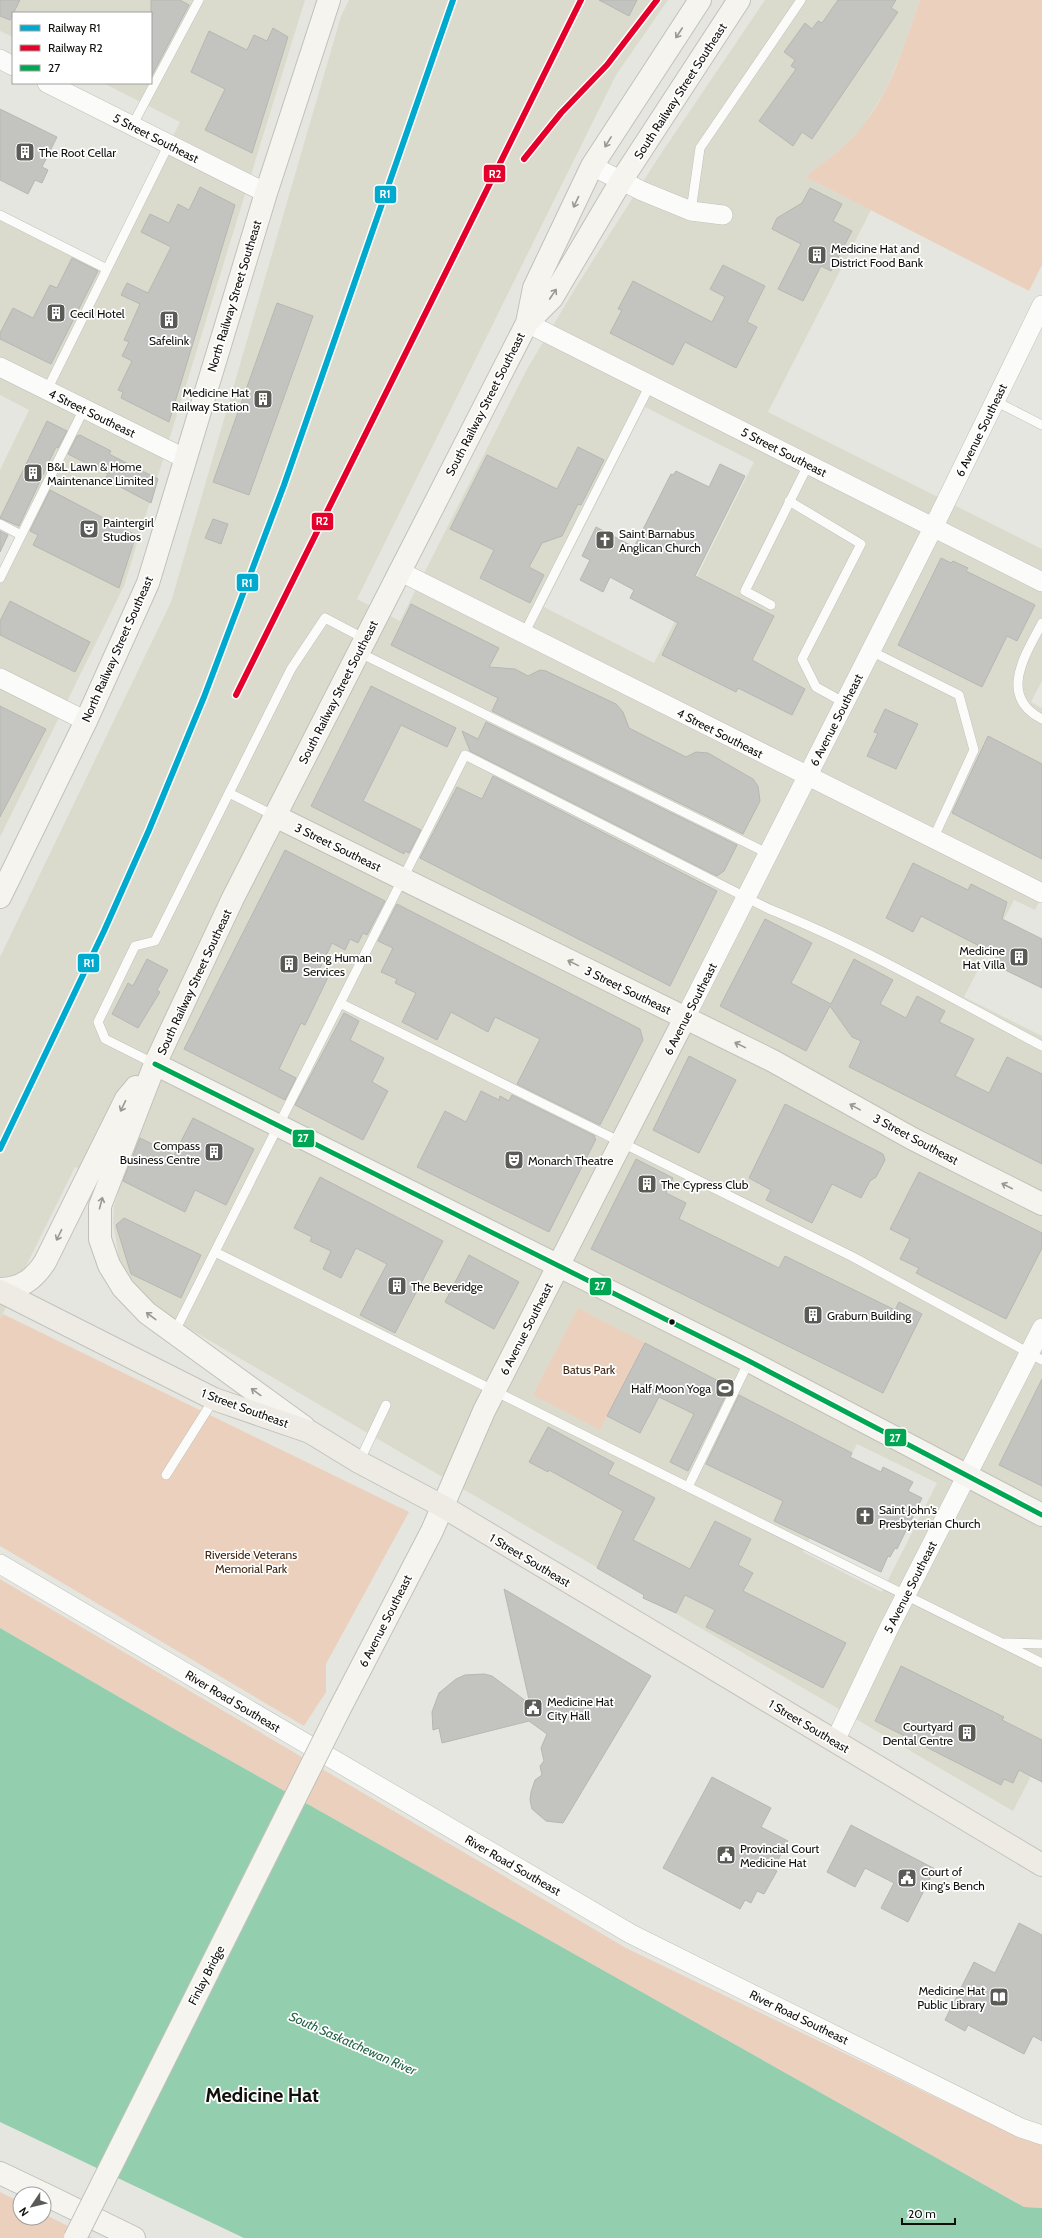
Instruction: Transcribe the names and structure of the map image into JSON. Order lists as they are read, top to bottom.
{
  "streets": {
    "main road": ["1 Street Southeast"],
    "street": [
      "South Railway Street Southeast",
      "5 Street Southeast",
      "North Railway Street Southeast",
      "4 Street Southeast",
      "6 Avenue Southeast",
      "3 Street Southeast",
      "5 Avenue Southeast",
      "River Road Southeast",
      "Finlay Bridge"
    ]
  },
  "crossings": [
    ["South Railway Street Southeast", "5 Street Southeast"],
    ["South Railway Street Southeast", "4 Street Southeast"],
    ["South Railway Street Southeast", "3 Street Southeast"],
    ["South Railway Street Southeast", "1 Street Southeast"],
    ["5 Street Southeast", "North Railway Street Southeast"],
    ["5 Street Southeast", "6 Avenue Southeast"],
    ["North Railway Street Southeast", "4 Street Southeast"],
    ["4 Street Southeast", "6 Avenue Southeast"],
    ["6 Avenue Southeast", "3 Street Southeast"],
    ["6 Avenue Southeast", "1 Street Southeast"],
    ["6 Avenue Southeast", "Finlay Bridge"],
    ["1 Street Southeast", "5 Avenue Southeast"]
  ],
  "one_way": ["3 Street Southeast"],
  "districts": ["Medicine Hat"],
  "water": ["South Saskatchewan River"],
  "parks": ["Batus Park", "Riverside Veterans Memorial Park"],
  "places": {
    "building": [
      "The Root Cellar",
      "Medicine Hat and District Food Bank",
      "Cecil Hotel",
      "Safelink",
      "Medicine Hat Railway Station",
      "B&L Lawn & Home Maintenance Limited",
      "Medicine Hat Villa",
      "Being Human Services",
      "Compass Business Centre",
      "The Cypress Club",
      "The Beveridge",
      "Graburn Building",
      "Courtyard Dental Centre"
    ],
    "theatre": ["Paintergirl Studios", "Monarch Theatre"],
    "church": ["Saint Barnabus Anglican Church", "Saint John's Presbyterian Church"],
    "sports": ["Half Moon Yoga"],
    "public building": ["Medicine Hat City Hall", "Provincial Court Medicine Hat", "Court of King's Bench"],
    "library": ["Medicine Hat Public Library"]
  },
  "lines": ["rail line R1", "rail line R2", "transit line 27"],
  "legend": ["Railway R1", "Railway R2", "27"],
  "scale_bar": "20 m",
  "north": "bottom left"
}
